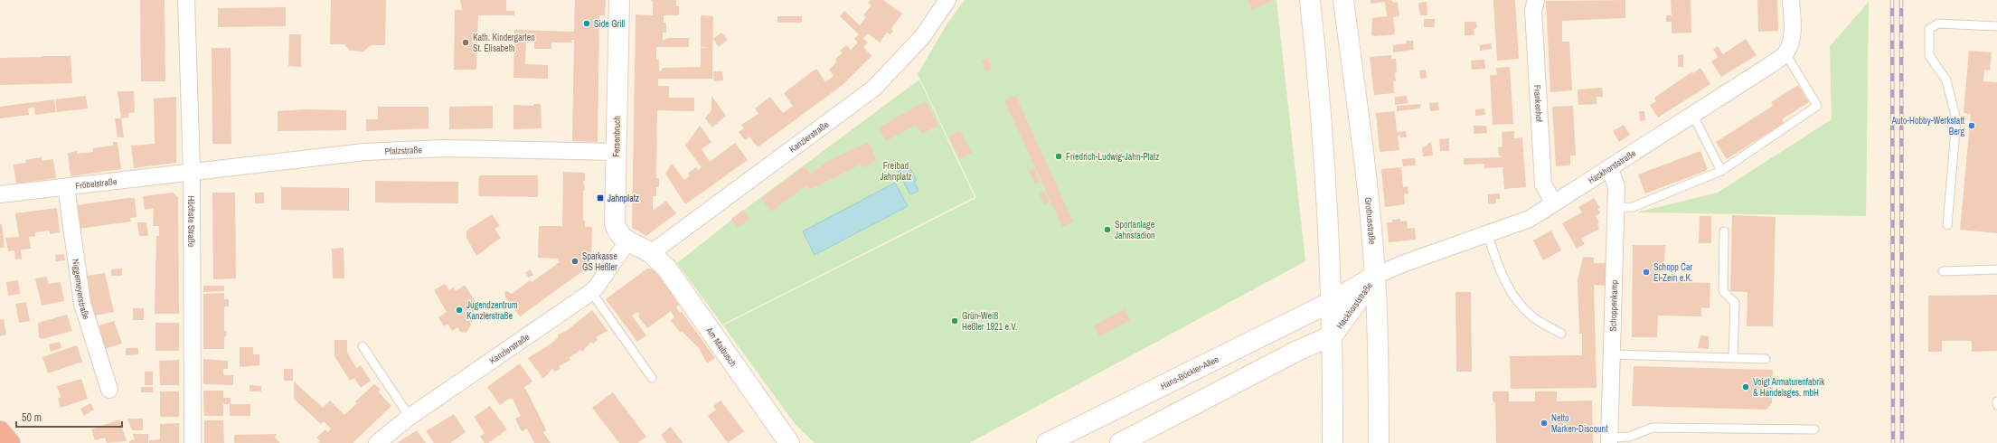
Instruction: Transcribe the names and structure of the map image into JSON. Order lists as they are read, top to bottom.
{
  "streets": {
    "street": [
      "Frankenhof",
      "Fersenbruch",
      "Kanzlerstraße",
      "Pfalzstraße",
      "Hackhorststraße",
      "Fröbelstraße",
      "Grothusstraße",
      "Höchste Straße",
      "Niggemeyerstraße",
      "Schoppenkamp",
      "Am Maibusch",
      "Hans-Böckler-Allee"
    ]
  },
  "crossings": [
    ["Frankenhof", "Hackhorststraße"],
    ["Fersenbruch", "Kanzlerstraße"],
    ["Fersenbruch", "Pfalzstraße"],
    ["Fersenbruch", "Am Maibusch"],
    ["Kanzlerstraße", "Am Maibusch"],
    ["Pfalzstraße", "Fröbelstraße"],
    ["Pfalzstraße", "Höchste Straße"],
    ["Hackhorststraße", "Grothusstraße"],
    ["Hackhorststraße", "Schoppenkamp"],
    ["Hackhorststraße", "Hans-Böckler-Allee"],
    ["Fröbelstraße", "Höchste Straße"],
    ["Fröbelstraße", "Niggemeyerstraße"]
  ],
  "parks": ["Freibad Jahnplatz"],
  "places": {
    "other": [
      "Side Grill",
      "Kath. Kindergarten St. Elisabeth",
      "Auto-Hobby-Werkstatt Berg",
      "Friedrich-Ludwig-Jahn-Platz",
      "Sportanlage Jahnstadion",
      "Sparkasse GS Heßler",
      "Schopp Car El-Zein e.K.",
      "Jugendzentrum Kanzlerstraße",
      "Grün-Weiß Heßler 1921 e.V.",
      "Voigt Armaturenfabrik & Handelsges. mbH",
      "Netto Marken-Discount"
    ],
    "transit": ["Jahnplatz"]
  },
  "scale_bar": "50 m"
}
